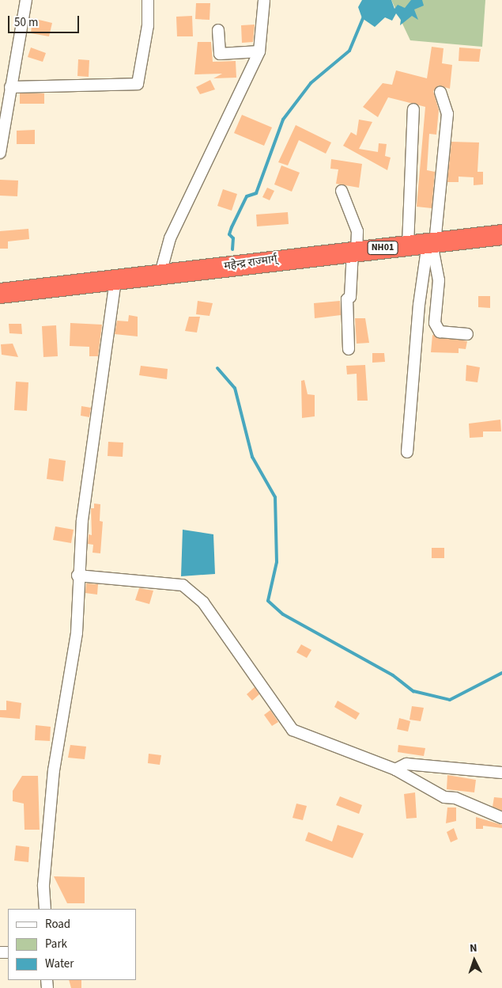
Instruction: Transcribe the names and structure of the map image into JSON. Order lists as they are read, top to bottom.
{
  "streets": {
    "highway": ["NH01", "महेन्द्र राज्मार्ग्"]
  },
  "legend": ["Road", "Park", "Water"],
  "scale_bar": "50 m",
  "north": "top"
}
